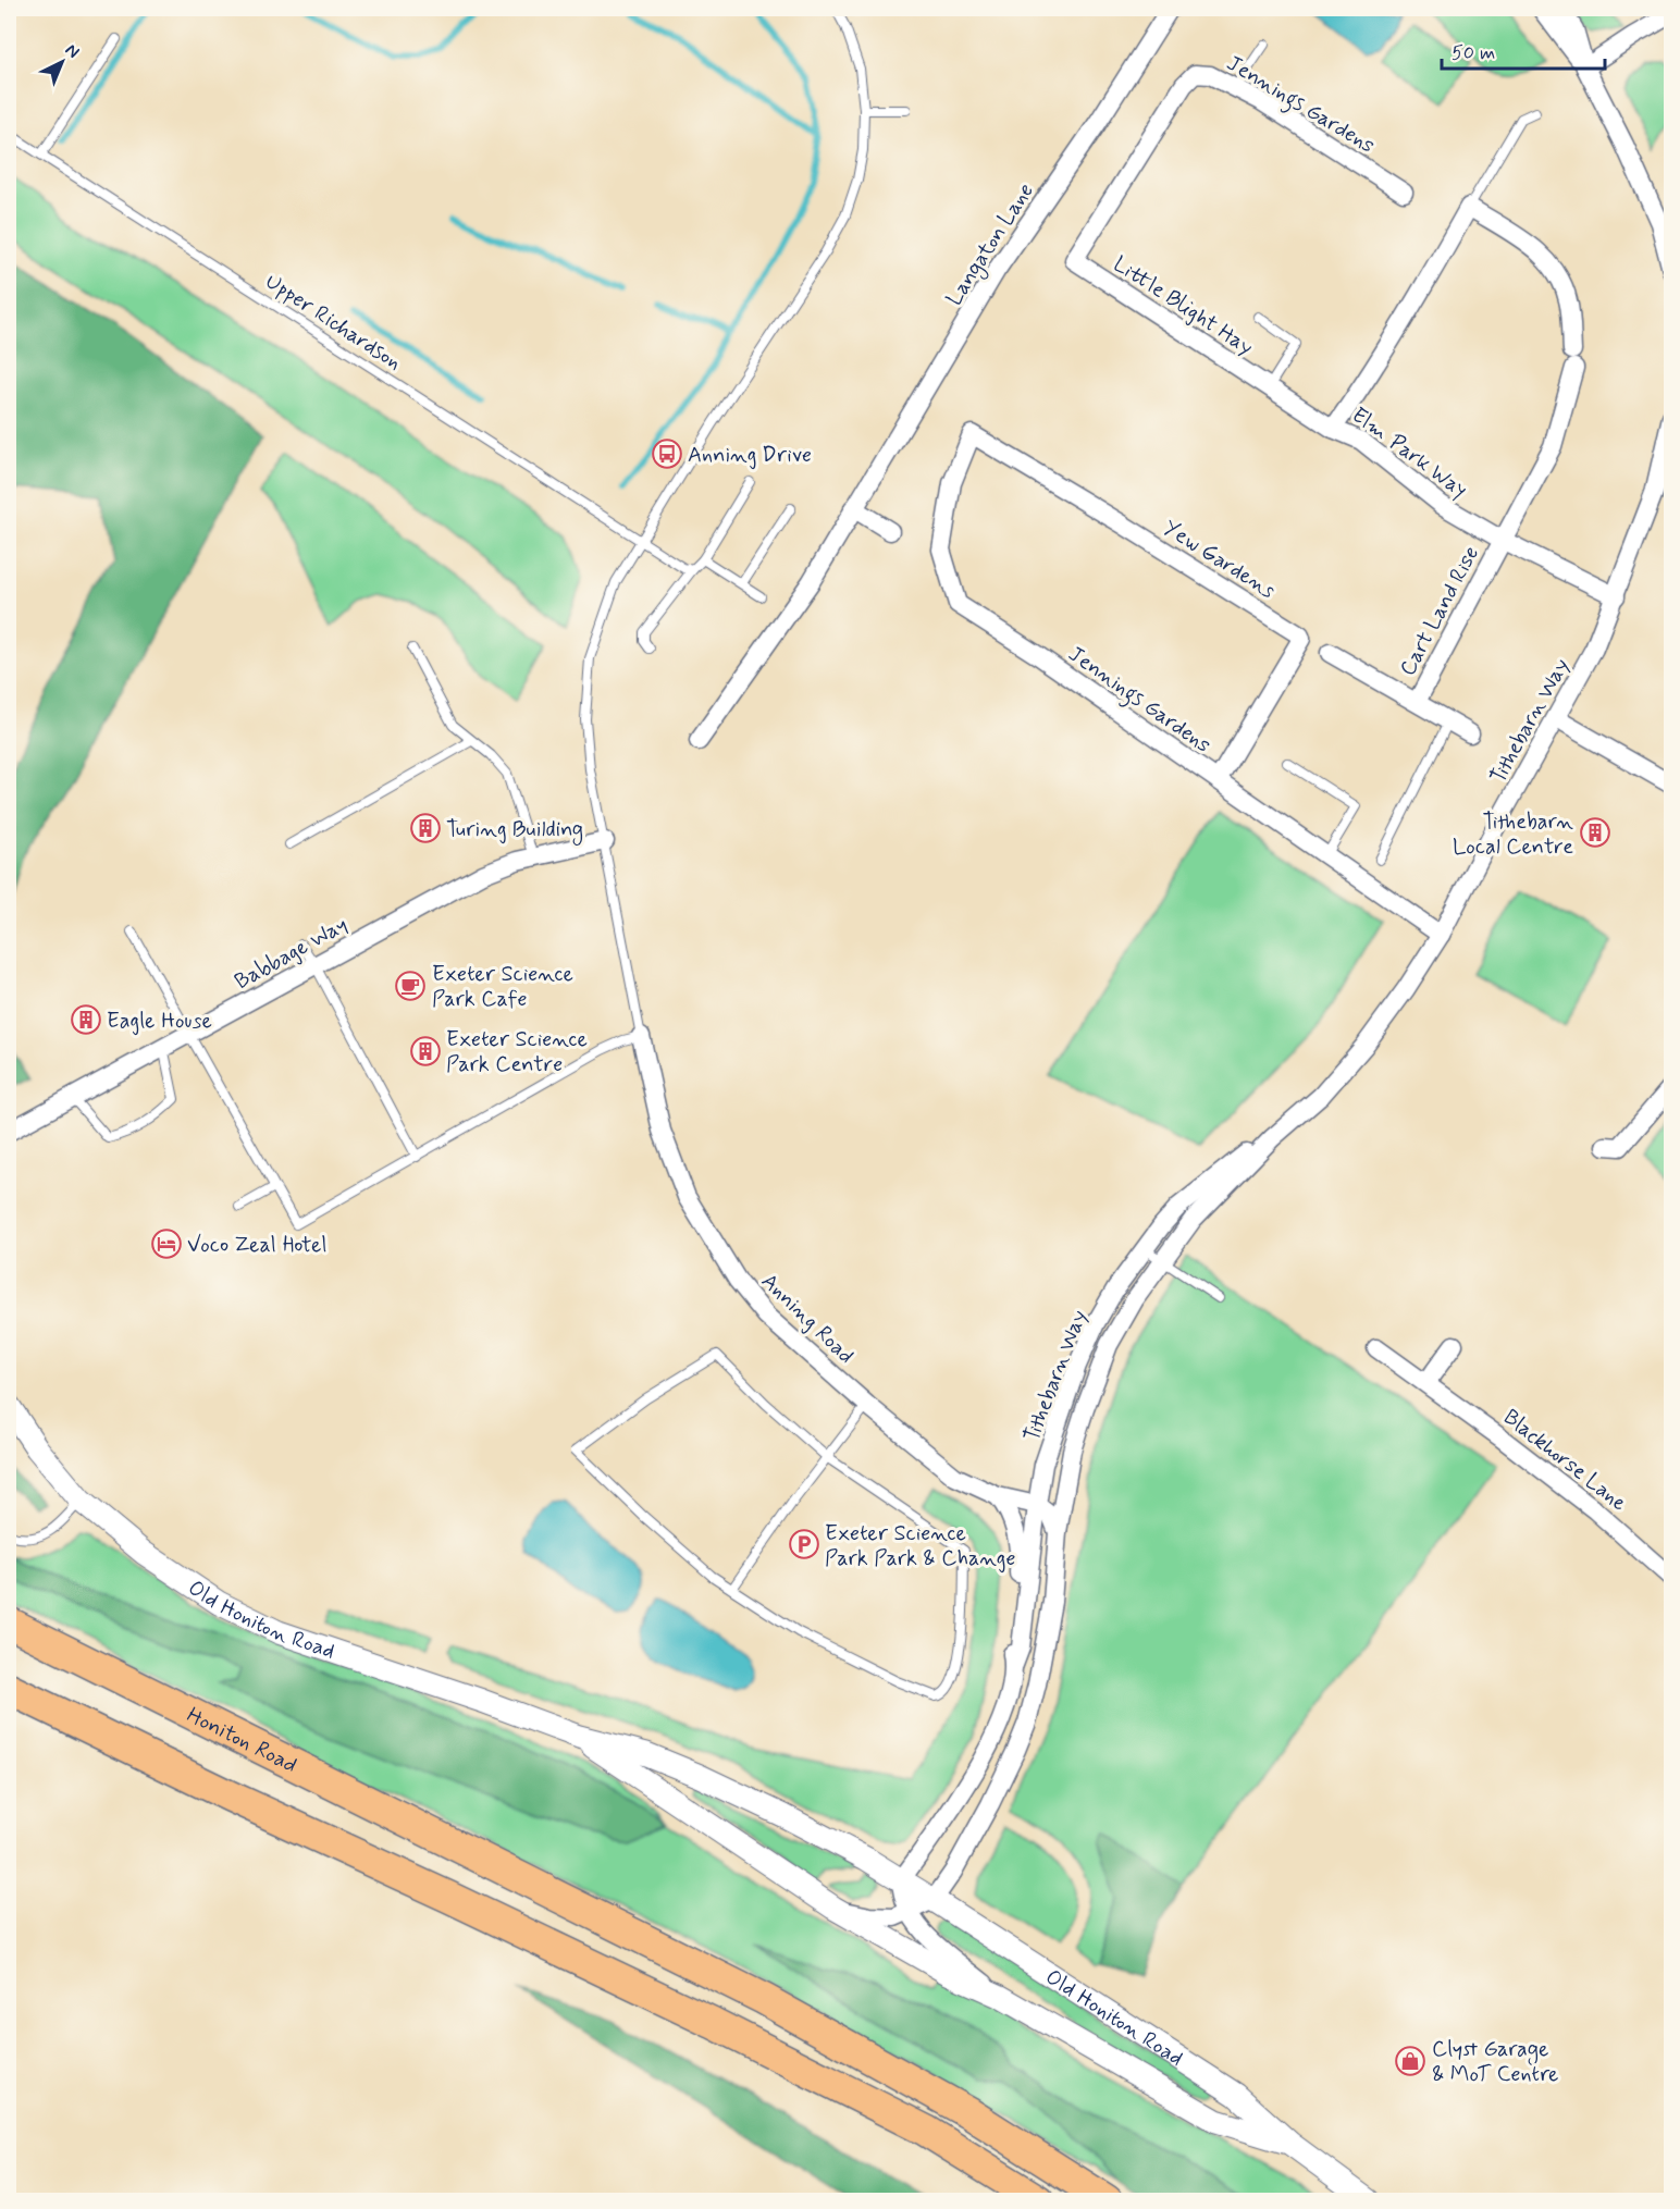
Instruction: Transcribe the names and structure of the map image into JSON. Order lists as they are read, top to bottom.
{
  "streets": {
    "highway": ["Honiton Road"],
    "street": [
      "Jennings Gardens",
      "Langaton Lane",
      "Little Blight Hay",
      "Elm Park Way",
      "Yew Gardens",
      "Cart Land Rise",
      "Tithebarn Way",
      "Babbage Way",
      "Anning Road",
      "Blackhorse Lane",
      "Old Honiton Road"
    ],
    "lane": ["Upper Richardson"]
  },
  "crossings": [
    ["Jennings Gardens", "Little Blight Hay"],
    ["Jennings Gardens", "Yew Gardens"],
    ["Jennings Gardens", "Tithebarn Way"],
    ["Little Blight Hay", "Elm Park Way"],
    ["Elm Park Way", "Cart Land Rise"],
    ["Elm Park Way", "Tithebarn Way"],
    ["Tithebarn Way", "Anning Road"],
    ["Tithebarn Way", "Old Honiton Road"]
  ],
  "places": {
    "bus stop": ["Anning Drive"],
    "building": [
      "Turing Building",
      "Tithebarn Local Centre",
      "Eagle House",
      "Exeter Science Park Centre"
    ],
    "cafe": ["Exeter Science Park Cafe"],
    "hotel": ["Voco Zeal Hotel"],
    "parking": ["Exeter Science Park Park & Change"],
    "shop": ["Clyst Garage & MoT Centre"]
  },
  "scale_bar": "50 m",
  "north": "top right"
}
